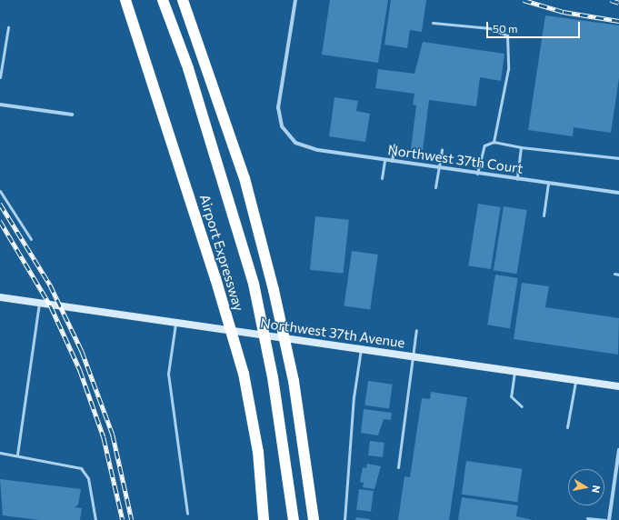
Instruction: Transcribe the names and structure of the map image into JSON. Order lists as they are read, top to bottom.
{
  "streets": {
    "highway": ["Airport Expressway"],
    "street": ["Northwest 37th Court", "Northwest 37th Avenue"]
  },
  "scale_bar": "50 m",
  "north": "right"
}
